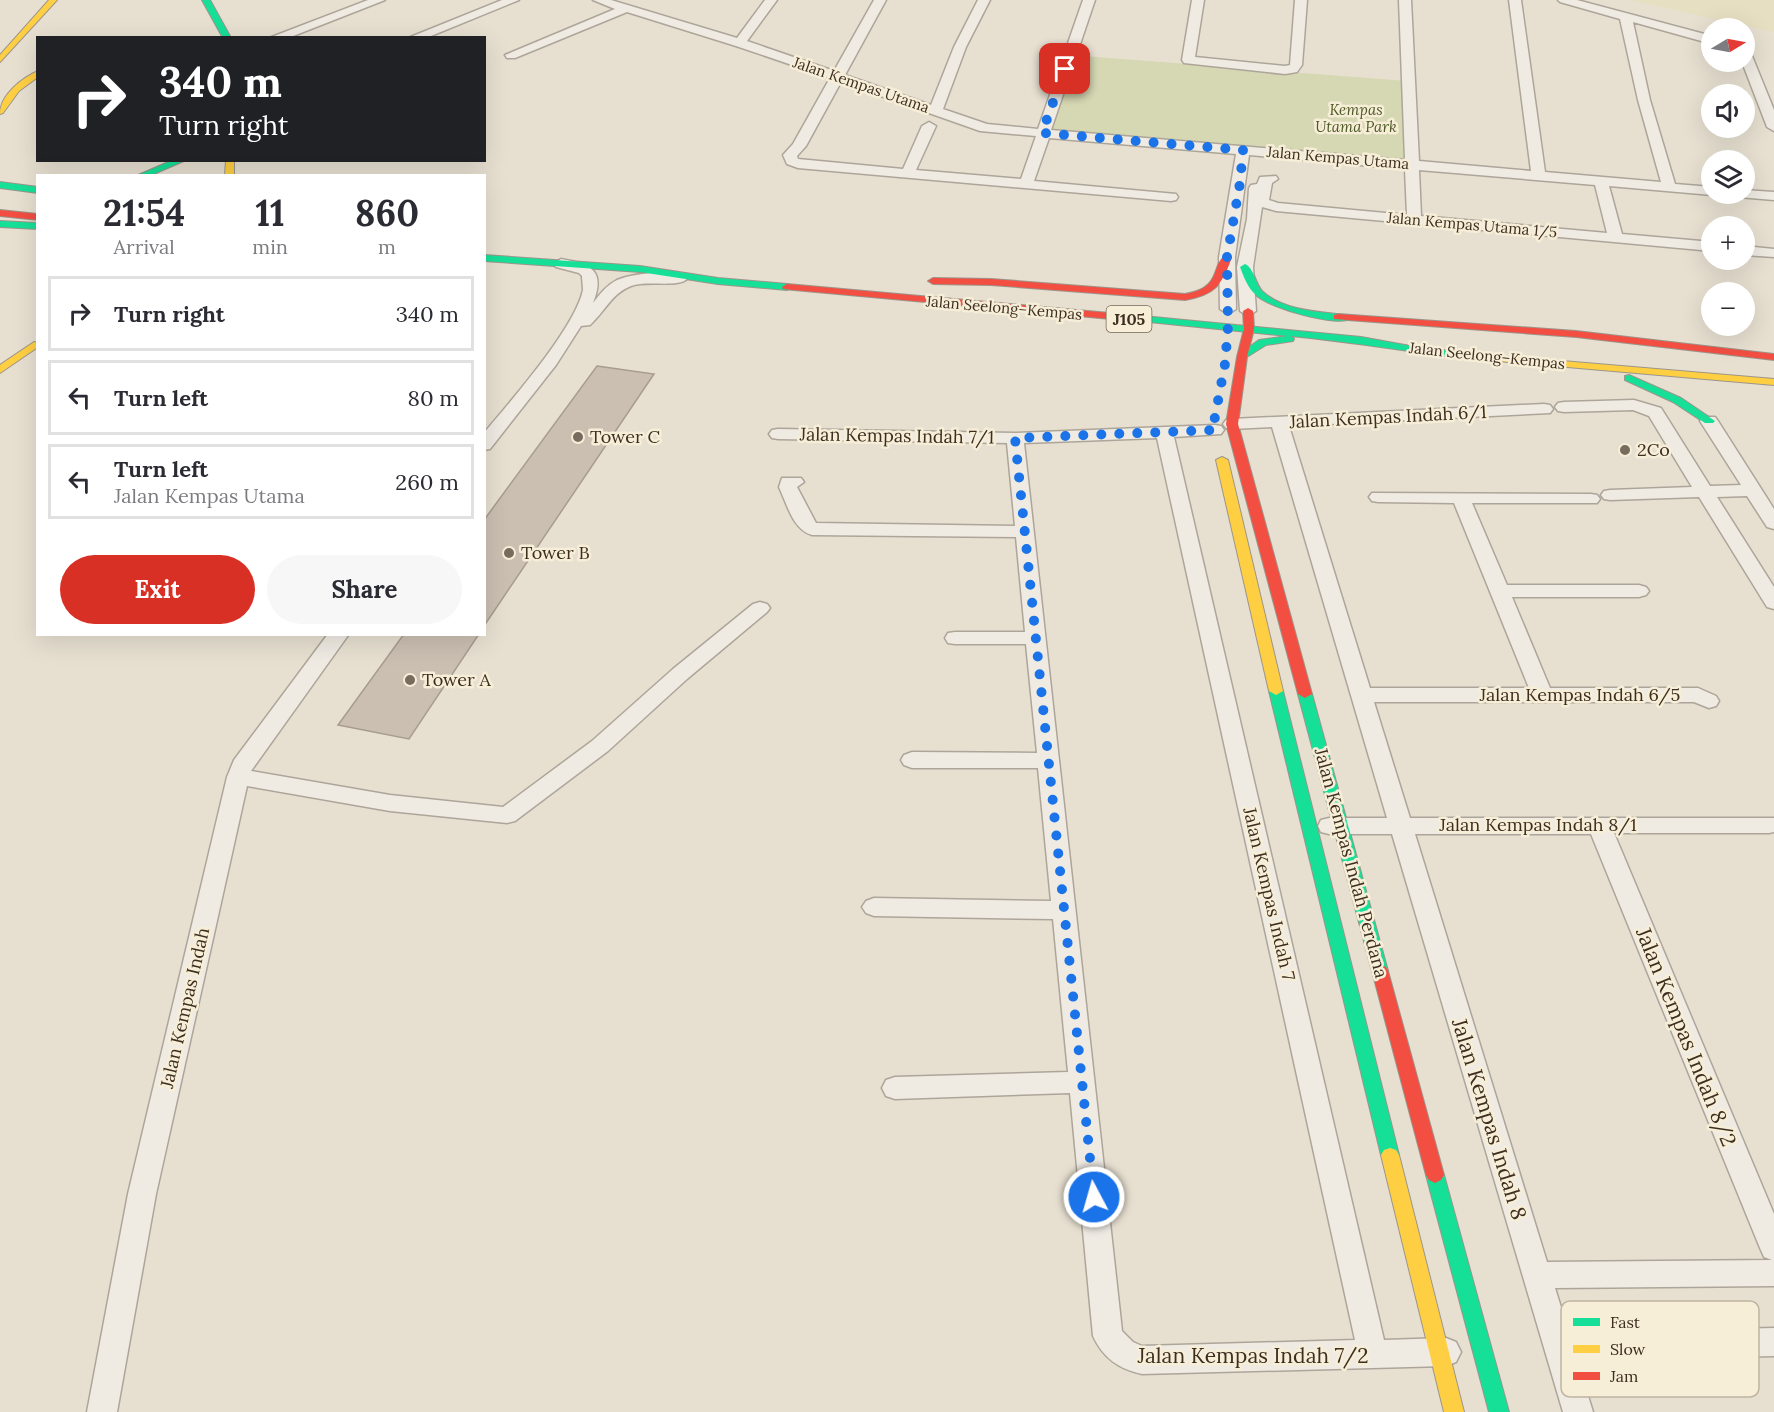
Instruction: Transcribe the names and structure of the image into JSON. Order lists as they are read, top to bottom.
{
  "streets": {
    "main road": ["Jalan Seelong–Kempas", "J105", "Jalan Kempas Indah Perdana"],
    "street": [
      "Jalan Kempas Utama",
      "Jalan Kempas Utama 1/5",
      "Jalan Kempas Indah 6/1",
      "Jalan Kempas Indah 7/1",
      "Jalan Kempas Indah 6/5",
      "Jalan Kempas Indah 8/1",
      "Jalan Kempas Indah 7",
      "Jalan Kempas Indah",
      "Jalan Kempas Indah 8/2",
      "Jalan Kempas Indah 8",
      "Jalan Kempas Indah 7/2"
    ]
  },
  "crossings": [
    ["Jalan Seelong–Kempas", "Jalan Kempas Indah Perdana"],
    ["Jalan Kempas Indah 6/1", "Jalan Kempas Indah Perdana"],
    ["Jalan Kempas Indah 6/1", "Jalan Kempas Indah 8"],
    ["Jalan Kempas Indah 7/1", "Jalan Kempas Indah Perdana"],
    ["Jalan Kempas Indah 7/1", "Jalan Kempas Indah 7"],
    ["Jalan Kempas Indah 7/1", "Jalan Kempas Indah 7/2"],
    ["Jalan Kempas Indah 6/5", "Jalan Kempas Indah 8"],
    ["Jalan Kempas Indah 8/1", "Jalan Kempas Indah Perdana"],
    ["Jalan Kempas Indah 8/1", "Jalan Kempas Indah 8/2"],
    ["Jalan Kempas Indah 8/1", "Jalan Kempas Indah 8"],
    ["Jalan Kempas Indah Perdana", "Jalan Kempas Indah 7/2"],
    ["Jalan Kempas Indah 7", "Jalan Kempas Indah 7/2"]
  ],
  "parks": ["Kempas Utama Park"],
  "places": [
    "Tower C",
    "2Co",
    "Tower B",
    "Tower A"
  ],
  "legend": ["Fast", "Slow", "Jam"],
  "north": "right",
  "page": {
    "map_buttons": ["+", "−"],
    "turn": ["340 m", "Turn right"],
    "eta": [
      "21:54",
      "Arrival",
      "11",
      "min",
      "860",
      "m"
    ],
    "list": [
      {
        "name": "Turn right",
        "value": "340 m"
      },
      {
        "name": "Turn left",
        "value": "80 m"
      },
      {
        "name": "Turn left",
        "note": "Jalan Kempas Utama",
        "value": "260 m"
      }
    ],
    "buttons": ["Exit", "Share"]
  }
}
